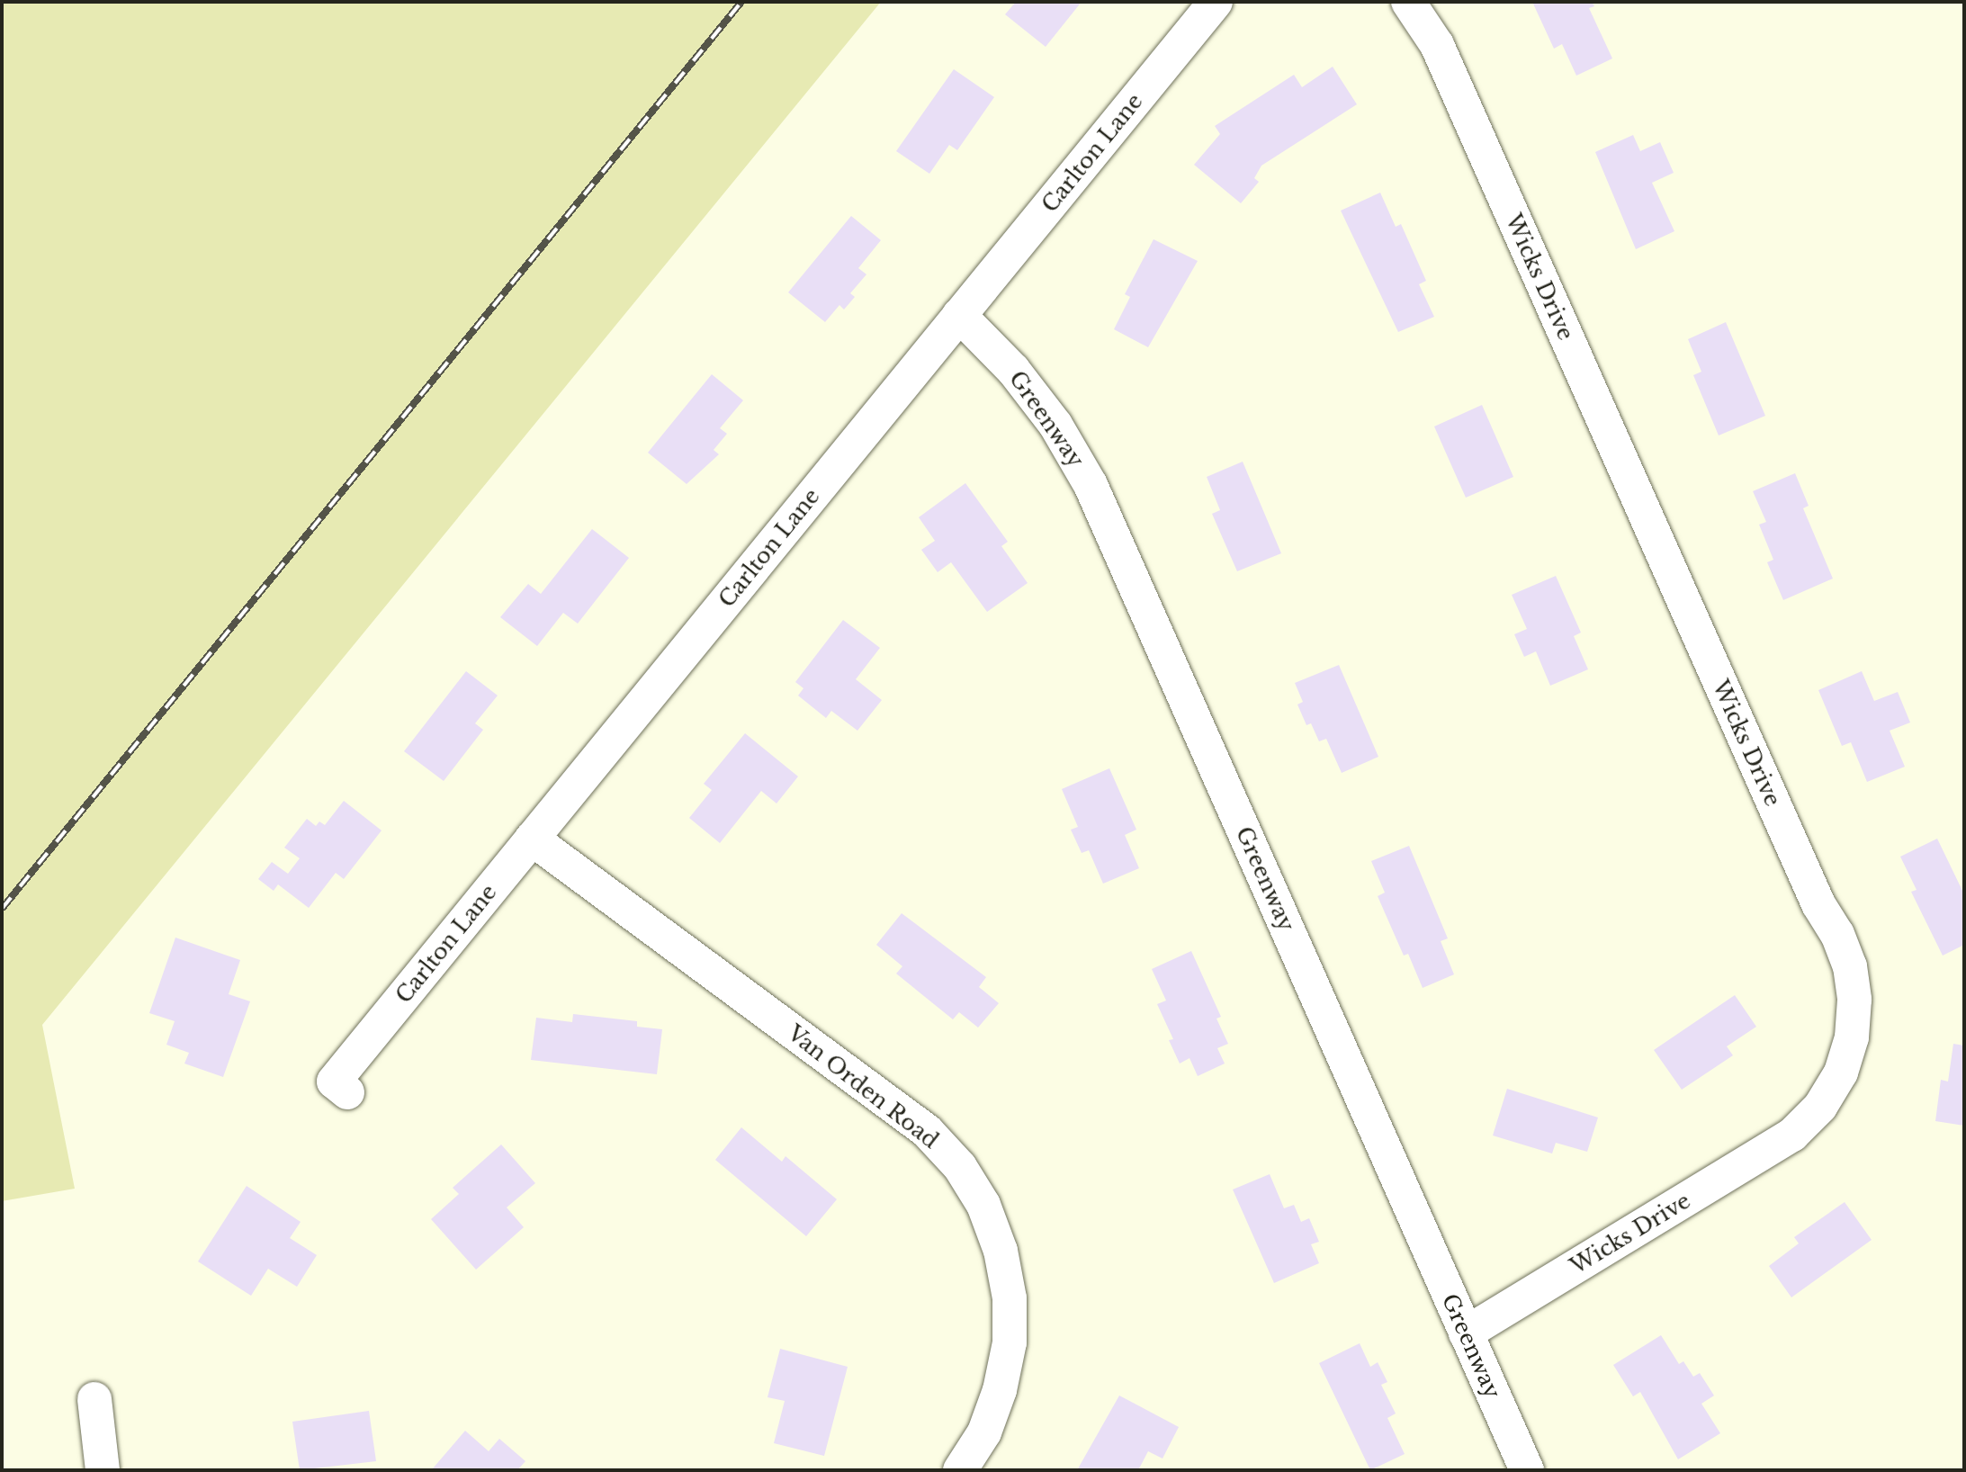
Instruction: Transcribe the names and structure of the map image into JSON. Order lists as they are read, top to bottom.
{
  "streets": {
    "street": [
      "Carlton Lane",
      "Wicks Drive",
      "Greenway",
      "Van Orden Road"
    ]
  },
  "crossings": [
    ["Carlton Lane", "Greenway"],
    ["Carlton Lane", "Van Orden Road"],
    ["Wicks Drive", "Greenway"]
  ]
}
